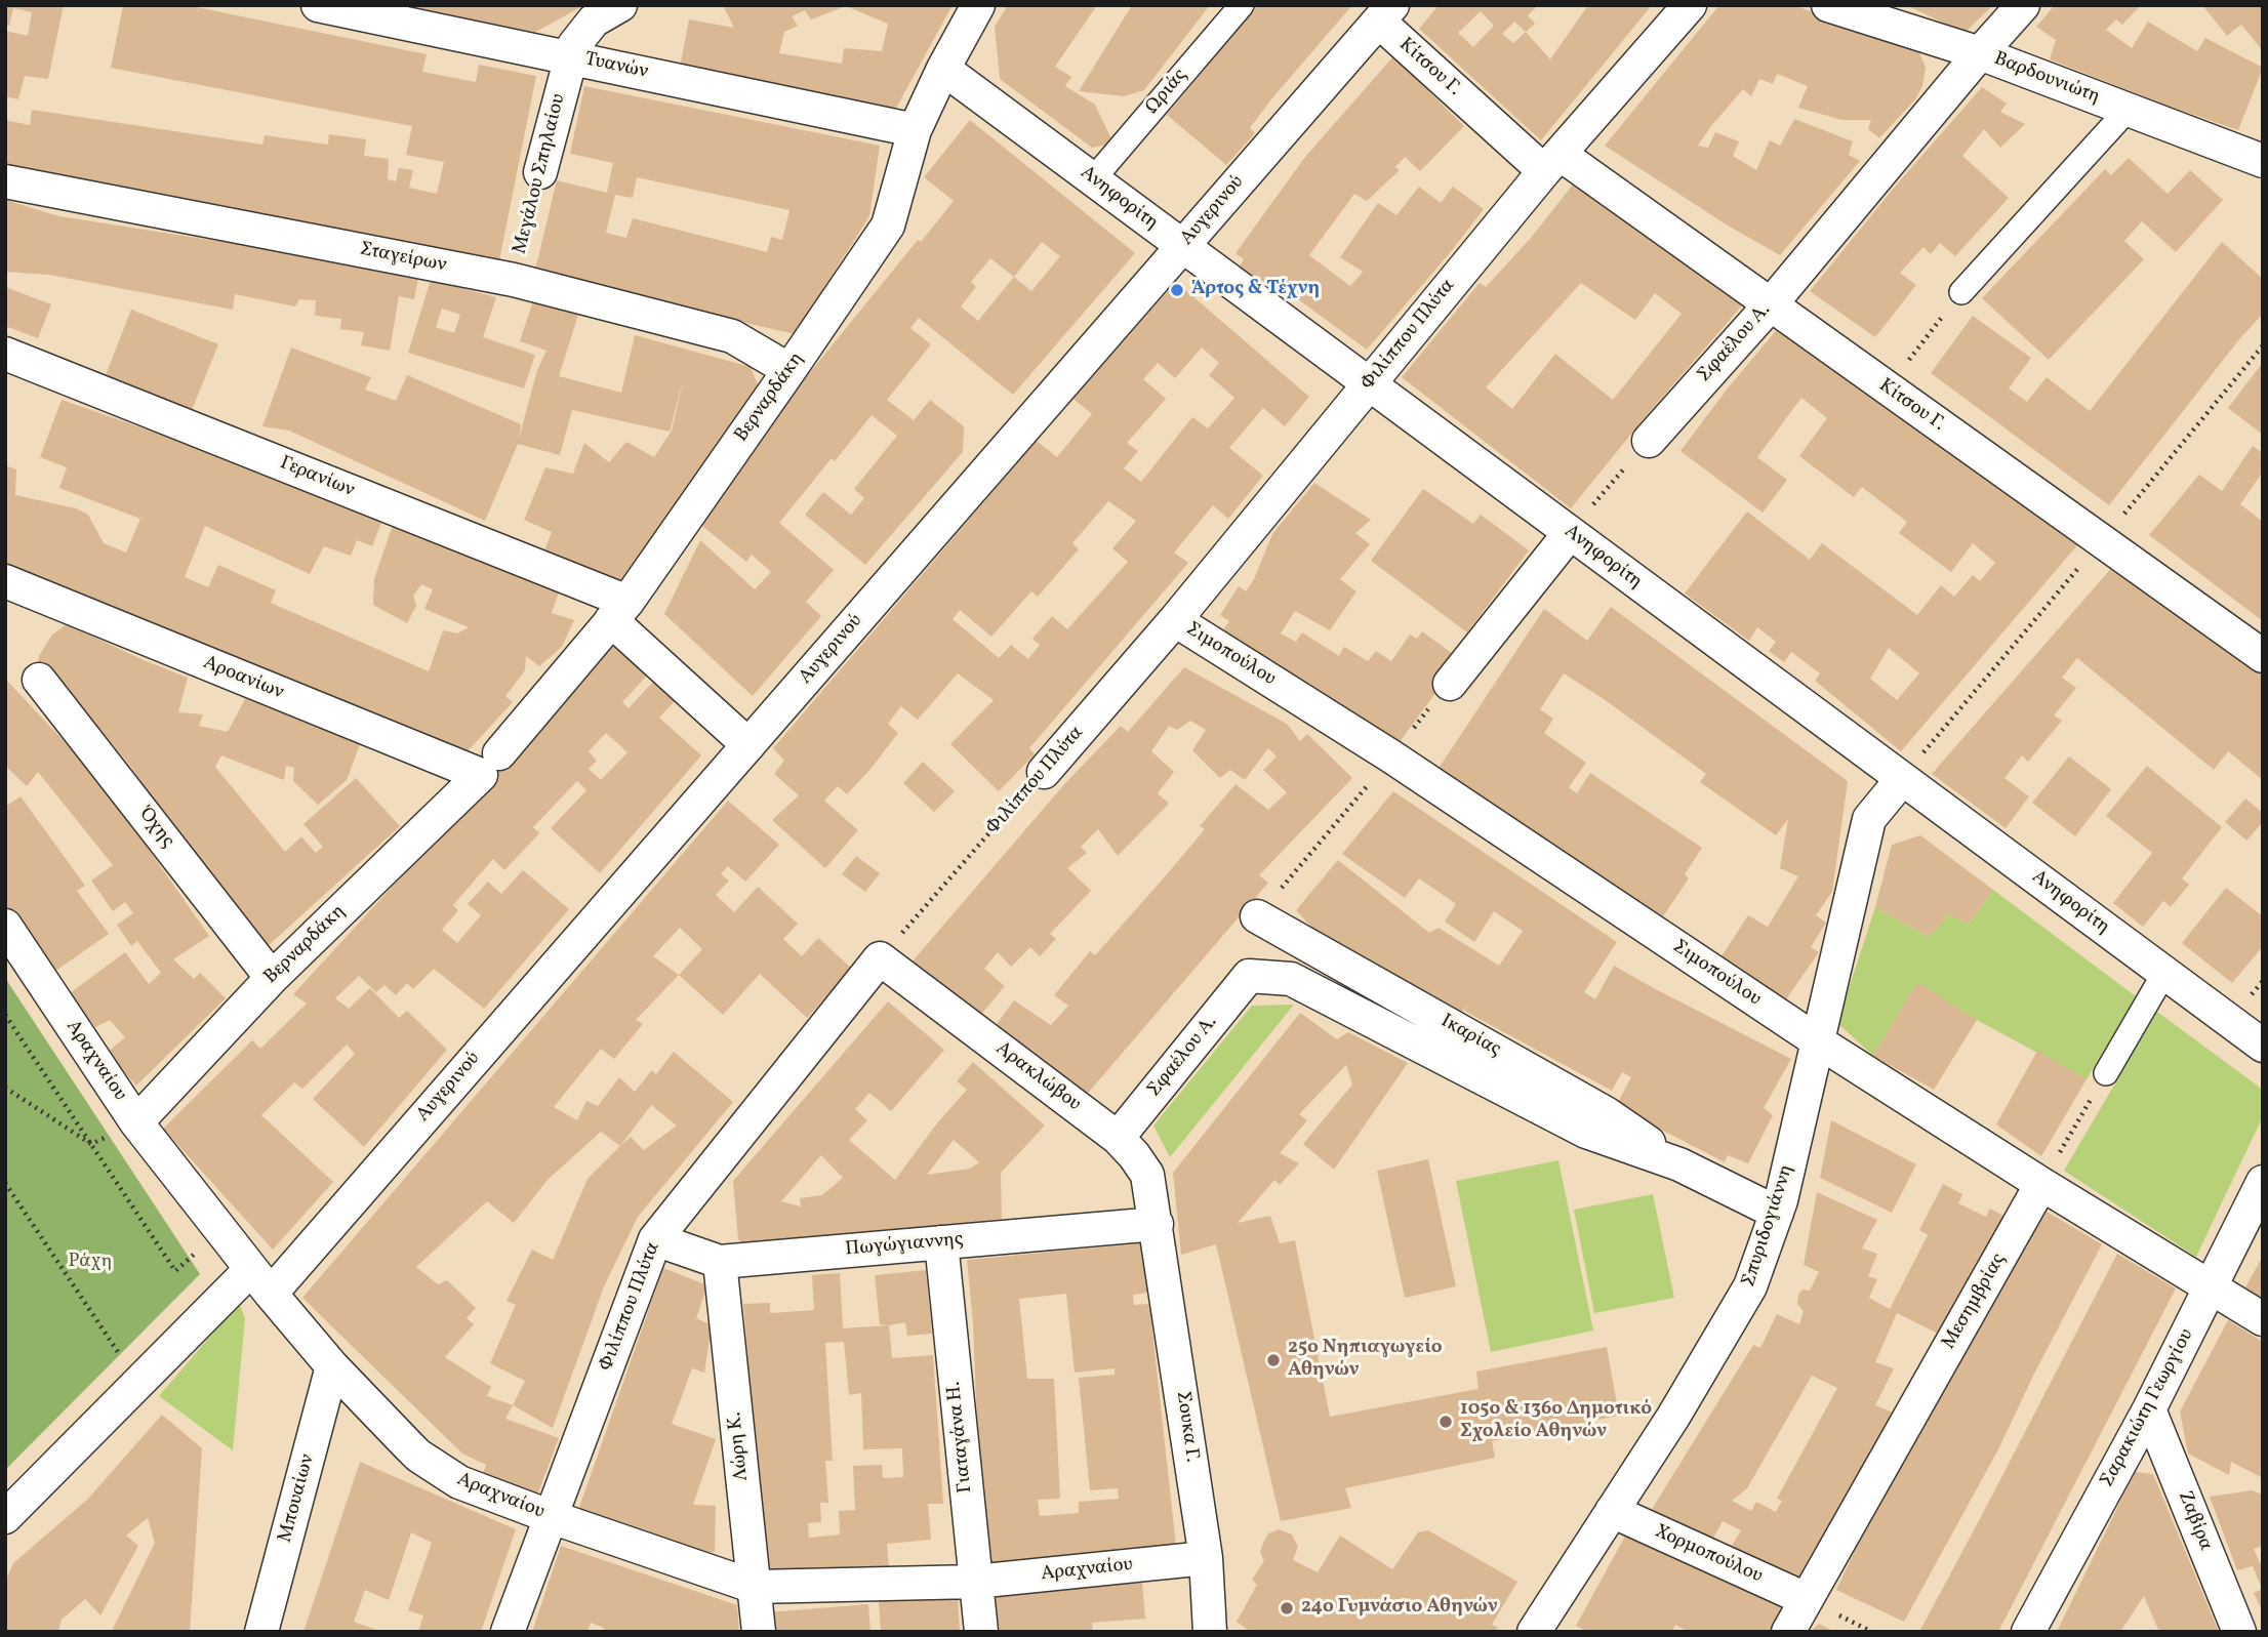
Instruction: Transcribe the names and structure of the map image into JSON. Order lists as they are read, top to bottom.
{
  "streets": {
    "street": [
      "Τυανών",
      "Κίτσου Γ.",
      "Βαρδουνιώτη",
      "Ωριάς",
      "Μεγάλου Σπηλαίου",
      "Ανηφορίτη",
      "Αυγερινού",
      "Σταγείρων",
      "Φιλίππου Πλύτα",
      "Σφαέλου Α.",
      "Βερναρδάκη",
      "Γερανίων",
      "Σιμοπούλου",
      "Αροανίων",
      "Όχης",
      "Ικαρίας",
      "Αραχναίου",
      "Αρακλώβου",
      "Σπυριδογιάννη",
      "Πωγώγιαννης",
      "Μεσημβρίας",
      "Σαρακιώτη Γεωργίου",
      "Σουκα Γ.",
      "Γιαταγάνα Η.",
      "Λώρη Κ.",
      "Μπουαίων",
      "Ζαβίρα",
      "Χορμοπούλου"
    ]
  },
  "crossings": [
    ["Τυανών", "Μεγάλου Σπηλαίου"],
    ["Τυανών", "Βερναρδάκη"],
    ["Κίτσου Γ.", "Αυγερινού"],
    ["Κίτσου Γ.", "Φιλίππου Πλύτα"],
    ["Κίτσου Γ.", "Σφαέλου Α."],
    ["Βαρδουνιώτη", "Σφαέλου Α."],
    ["Ωριάς", "Ανηφορίτη"],
    ["Μεγάλου Σπηλαίου", "Σταγείρων"],
    ["Ανηφορίτη", "Αυγερινού"],
    ["Ανηφορίτη", "Φιλίππου Πλύτα"],
    ["Ανηφορίτη", "Βερναρδάκη"],
    ["Ανηφορίτη", "Σπυριδογιάννη"],
    ["Αυγερινού", "Γερανίων"],
    ["Αυγερινού", "Αραχναίου"],
    ["Σταγείρων", "Βερναρδάκη"],
    ["Φιλίππου Πλύτα", "Σιμοπούλου"],
    ["Φιλίππου Πλύτα", "Αραχναίου"],
    ["Φιλίππου Πλύτα", "Αρακλώβου"],
    ["Φιλίππου Πλύτα", "Πωγώγιαννης"],
    ["Σφαέλου Α.", "Ικαρίας"],
    ["Σφαέλου Α.", "Αρακλώβου"],
    ["Βερναρδάκη", "Γερανίων"],
    ["Βερναρδάκη", "Αροανίων"],
    ["Βερναρδάκη", "Όχης"],
    ["Βερναρδάκη", "Αραχναίου"],
    ["Σιμοπούλου", "Σπυριδογιάννη"],
    ["Σιμοπούλου", "Μεσημβρίας"],
    ["Σιμοπούλου", "Σαρακιώτη Γεωργίου"],
    ["Ικαρίας", "Σπυριδογιάννη"],
    ["Αραχναίου", "Σουκα Γ."],
    ["Αραχναίου", "Γιαταγάνα Η."],
    ["Αραχναίου", "Λώρη Κ."],
    ["Αραχναίου", "Μπουαίων"],
    ["Αρακλώβου", "Πωγώγιαννης"],
    ["Αρακλώβου", "Σουκα Γ."],
    ["Σπυριδογιάννη", "Χορμοπούλου"],
    ["Πωγώγιαννης", "Σουκα Γ."],
    ["Πωγώγιαννης", "Γιαταγάνα Η."],
    ["Πωγώγιαννης", "Λώρη Κ."],
    ["Μεσημβρίας", "Χορμοπούλου"],
    ["Σαρακιώτη Γεωργίου", "Ζαβίρα"]
  ],
  "parks": ["Ράχη"],
  "places": [
    "Άρτος & Τέχνη",
    "25ο Νηπιαγωγείο Αθηνών",
    "105ο & 136ο Δημοτικό Σχολείο Αθηνών",
    "24ο Γυμνάσιο Αθηνών"
  ]
}
